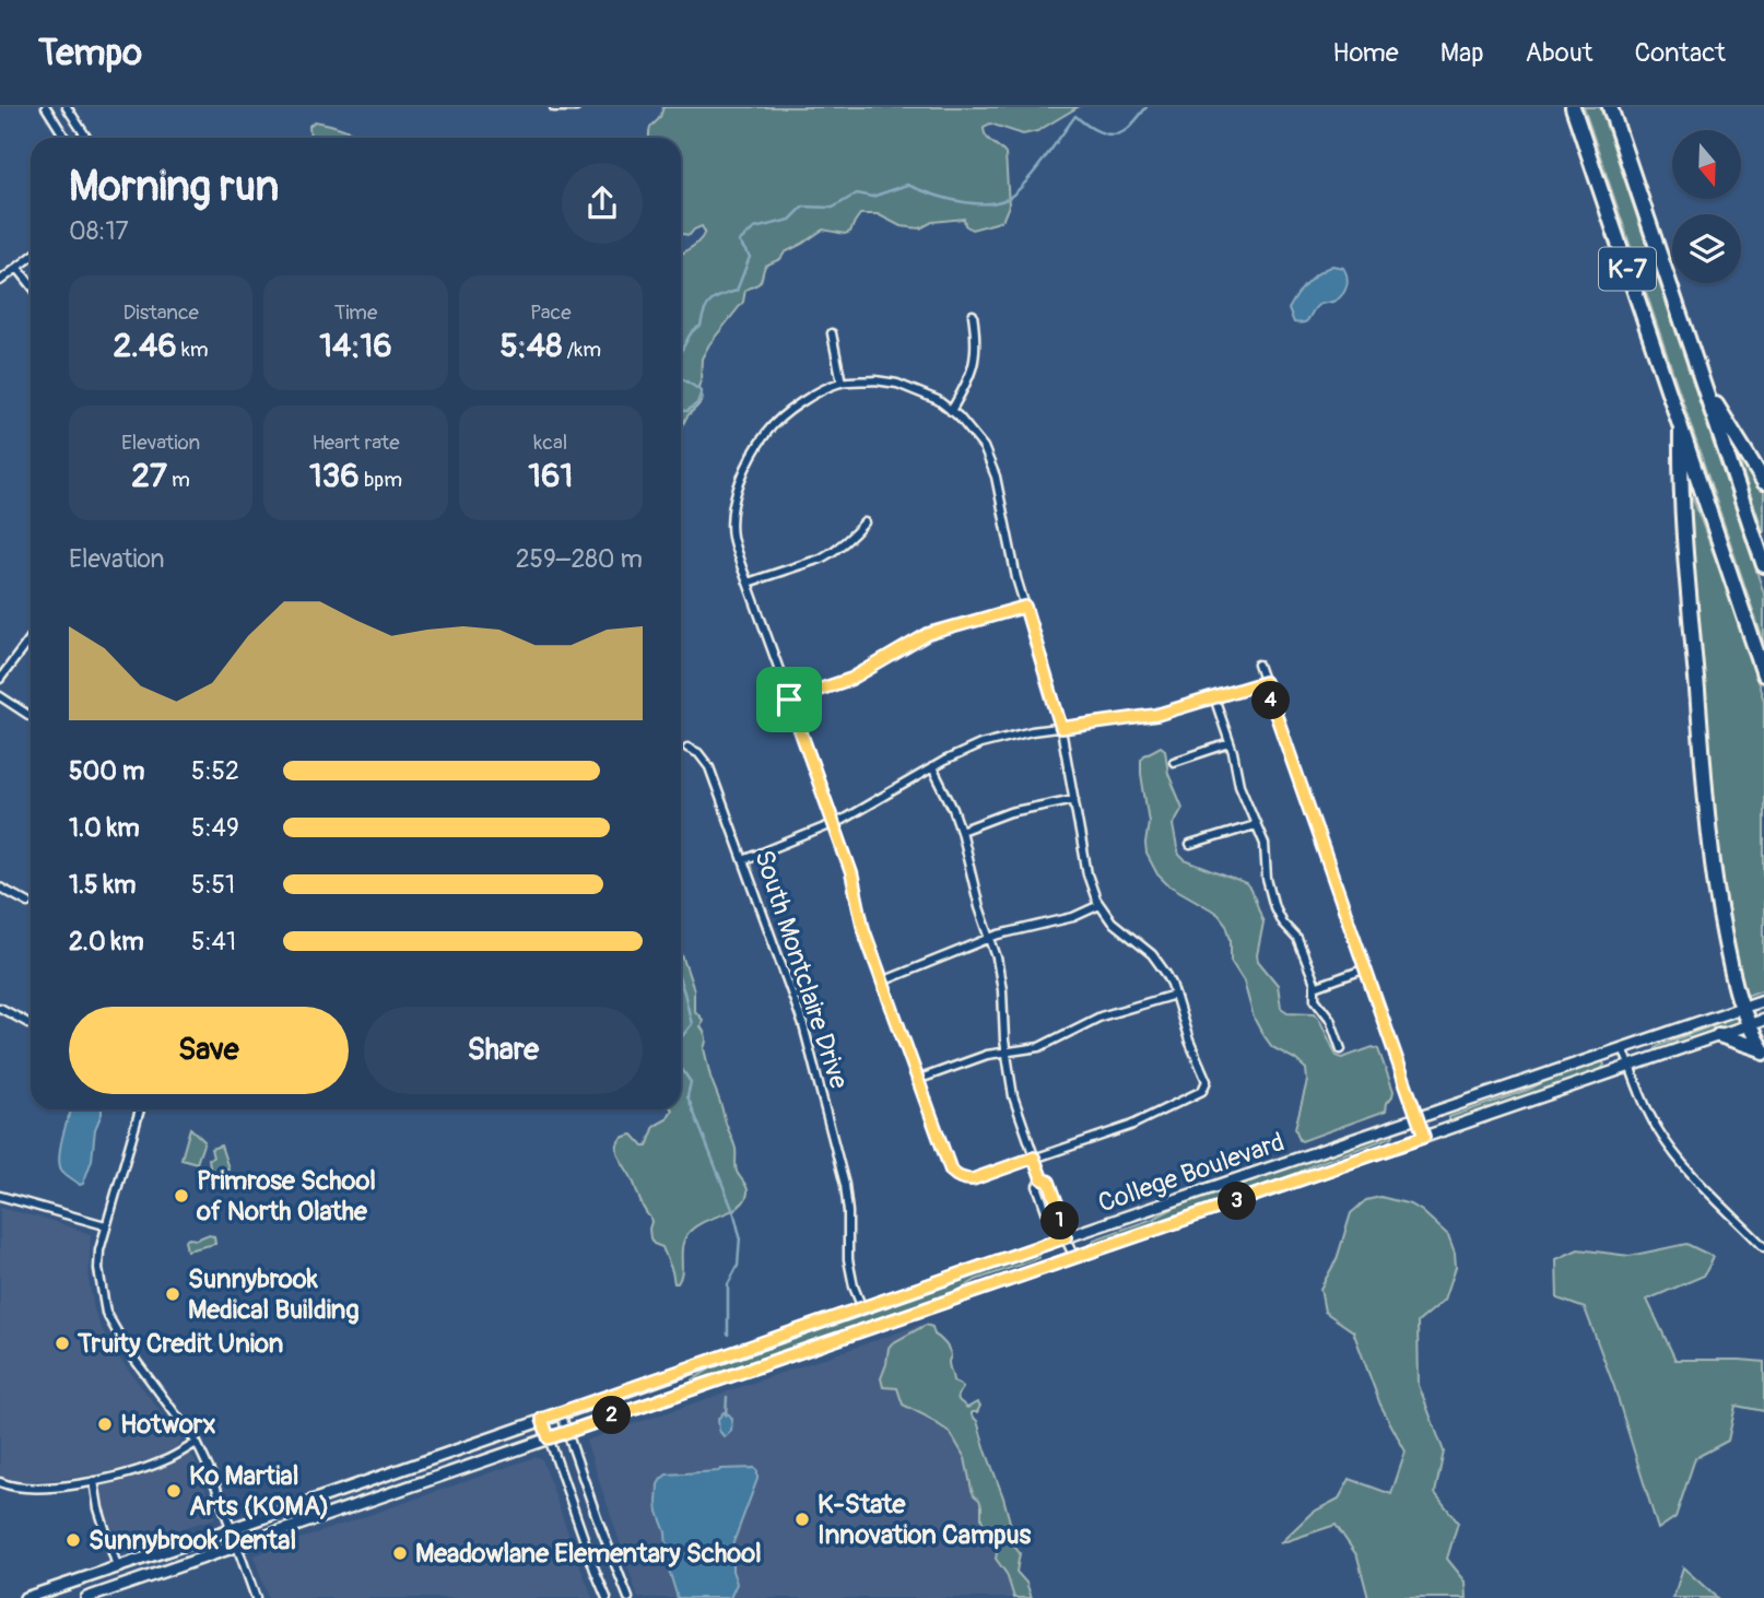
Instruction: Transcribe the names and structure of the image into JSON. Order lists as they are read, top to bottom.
{
  "streets": {
    "highway": ["K-7"],
    "main road": ["College Boulevard"],
    "street": ["South Montclaire Drive"]
  },
  "crossings": [
    ["South Montclaire Drive", "College Boulevard"]
  ],
  "places": [
    "Primrose School of North Olathe",
    "Sunnybrook Medical Building",
    "Truity Credit Union",
    "Hotworx",
    "Ko Martial Arts (KOMA)",
    "K-State Innovation Campus",
    "Sunnybrook Dental",
    "Meadowlane Elementary School"
  ],
  "north": "bottom",
  "page": {
    "header": "Tempo",
    "nav": [
      "Home",
      "Map",
      "About",
      "Contact"
    ],
    "heading": ["Morning run", "08:17"],
    "stats": [
      ["Distance", "2.46 km"],
      ["Time", "14:16"],
      ["Pace", "5:48 /km"],
      ["Elevation", "27 m"],
      ["Heart rate", "136 bpm"],
      ["kcal", "161"]
    ],
    "chart": ["Elevation", "259–280 m"],
    "pins": [
      "4",
      "3",
      "1",
      "2"
    ],
    "list": [
      {
        "name": "500 m",
        "note": "5:52"
      },
      {
        "name": "1.0 km",
        "note": "5:49"
      },
      {
        "name": "1.5 km",
        "note": "5:51"
      },
      {
        "name": "2.0 km",
        "note": "5:41"
      }
    ],
    "buttons": ["Save", "Share"]
  }
}
